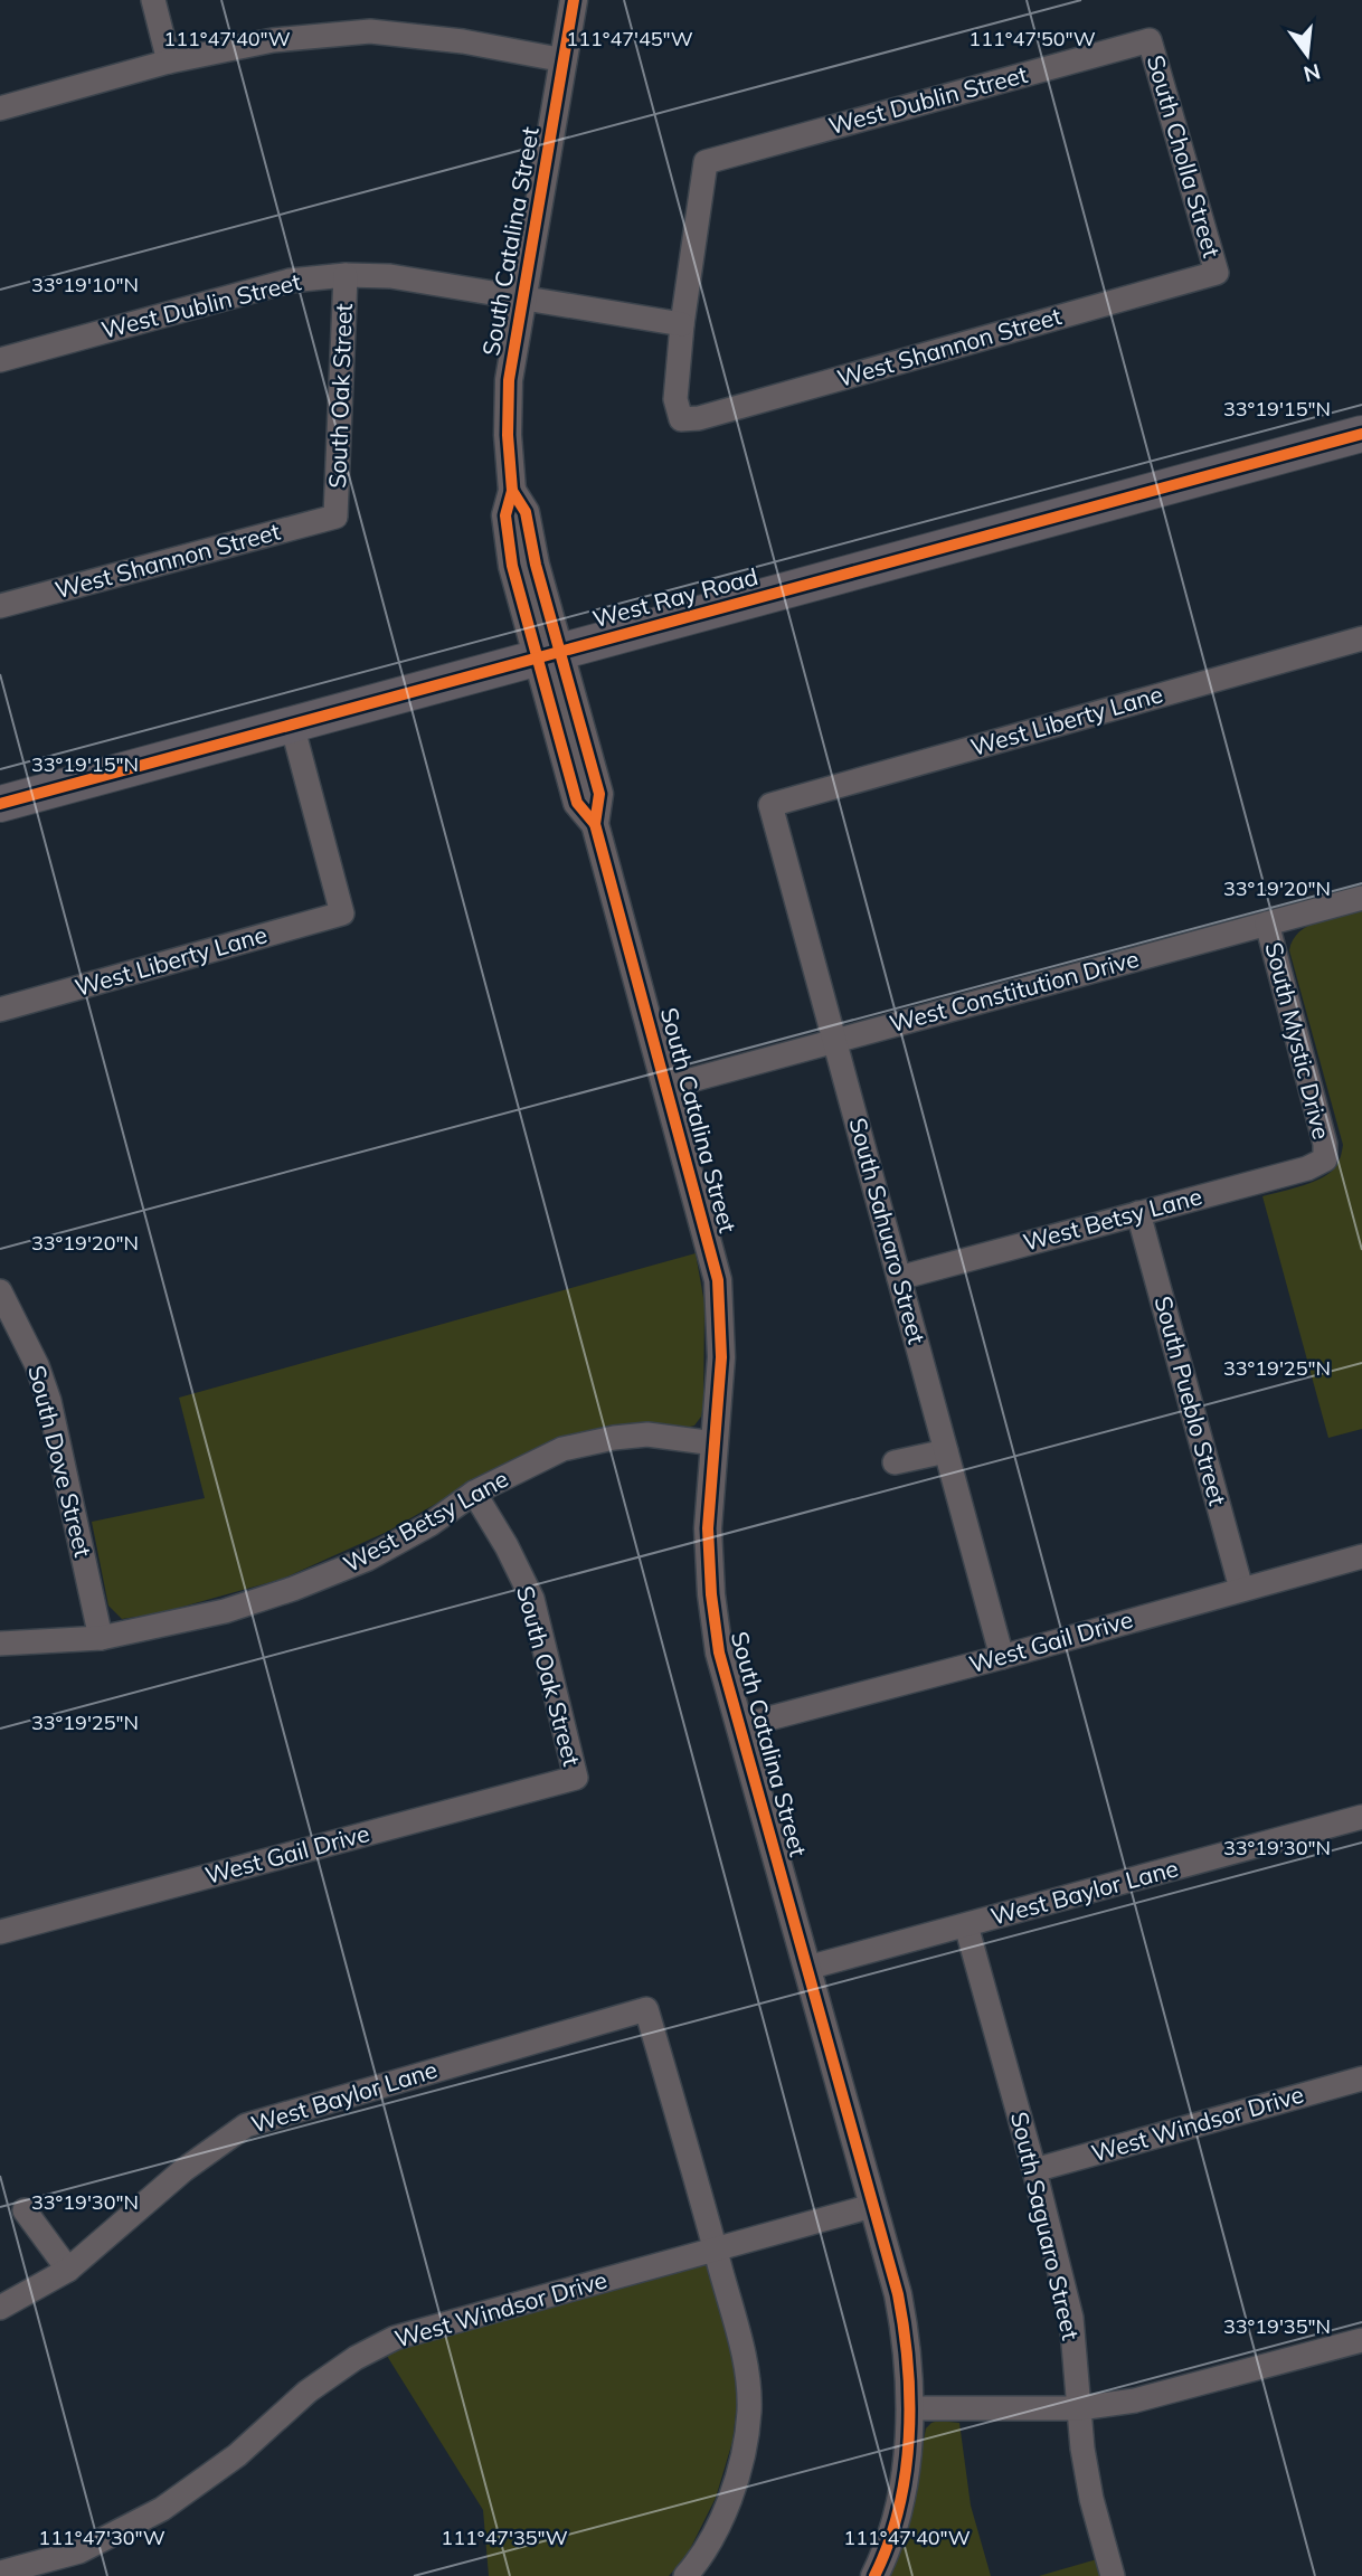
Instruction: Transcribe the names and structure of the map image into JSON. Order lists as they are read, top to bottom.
{
  "streets": {
    "main road": ["West Ray Road"],
    "street": [
      "West Dublin Street",
      "South Cholla Street",
      "South Catalina Street",
      "West Shannon Street",
      "South Oak Street",
      "West Liberty Lane",
      "West Constitution Drive",
      "South Mystic Drive",
      "West Betsy Lane",
      "South Sahuaro Street",
      "South Pueblo Street",
      "South Dove Street",
      "West Gail Drive",
      "West Baylor Lane",
      "West Windsor Drive",
      "South Saguaro Street"
    ]
  },
  "crossings": [
    ["West Dublin Street", "South Cholla Street"],
    ["West Dublin Street", "South Catalina Street"],
    ["West Dublin Street", "West Shannon Street"],
    ["West Dublin Street", "South Oak Street"],
    ["South Cholla Street", "West Shannon Street"],
    ["South Catalina Street", "West Ray Road"],
    ["South Catalina Street", "West Constitution Drive"],
    ["South Catalina Street", "West Betsy Lane"],
    ["South Catalina Street", "West Gail Drive"],
    ["South Catalina Street", "West Baylor Lane"],
    ["South Catalina Street", "West Windsor Drive"],
    ["West Shannon Street", "South Oak Street"],
    ["South Oak Street", "West Betsy Lane"],
    ["South Oak Street", "West Gail Drive"],
    ["West Ray Road", "West Liberty Lane"],
    ["West Liberty Lane", "South Sahuaro Street"],
    ["West Constitution Drive", "South Mystic Drive"],
    ["West Constitution Drive", "South Sahuaro Street"],
    ["South Mystic Drive", "West Betsy Lane"],
    ["West Betsy Lane", "South Sahuaro Street"],
    ["West Betsy Lane", "South Pueblo Street"],
    ["West Betsy Lane", "South Dove Street"],
    ["South Sahuaro Street", "West Gail Drive"],
    ["South Pueblo Street", "West Gail Drive"],
    ["West Baylor Lane", "West Windsor Drive"],
    ["West Baylor Lane", "South Saguaro Street"],
    ["West Windsor Drive", "South Saguaro Street"]
  ],
  "north": "bottom",
  "coordinates": [
    "111°47'40\"W",
    "111°47'45\"W",
    "111°47'50\"W",
    "33°19'10\"N",
    "33°19'15\"N",
    "33°19'20\"N",
    "33°19'25\"N",
    "33°19'30\"N",
    "33°19'35\"N",
    "111°47'30\"W",
    "111°47'35\"W"
  ]
}
